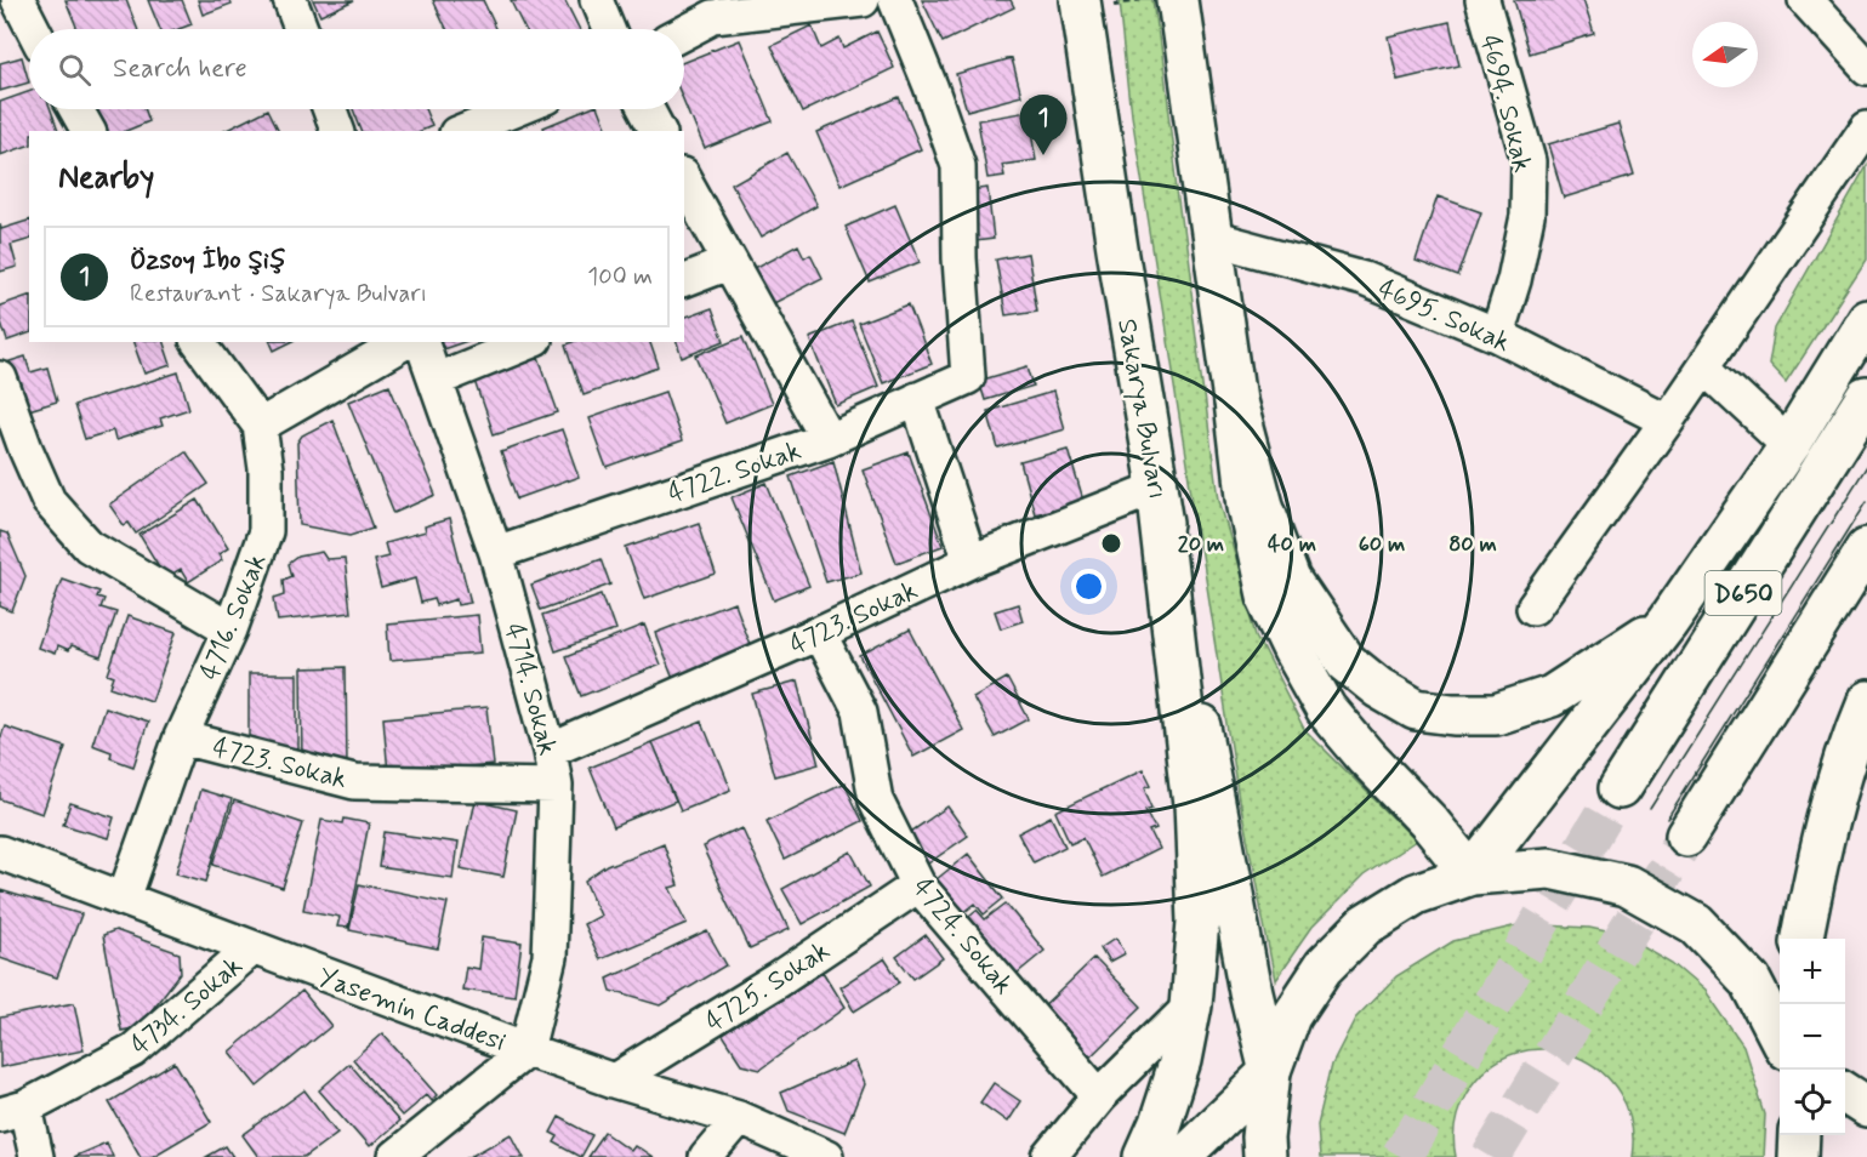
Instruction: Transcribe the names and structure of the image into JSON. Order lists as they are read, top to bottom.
{
  "streets": {
    "main road": ["Sakarya Bulvarı", "D650"],
    "street": [
      "4694. Sokak",
      "4695. Sokak",
      "4722. Sokak",
      "4716. Sokak",
      "4723. Sokak",
      "4714. Sokak",
      "4724. Sokak",
      "4725. Sokak",
      "4734. Sokak",
      "Yasemin Caddesi"
    ]
  },
  "crossings": [
    ["4694. Sokak", "4695. Sokak"],
    ["Sakarya Bulvarı", "4723. Sokak"],
    ["4722. Sokak", "4714. Sokak"],
    ["4716. Sokak", "4723. Sokak"],
    ["4716. Sokak", "Yasemin Caddesi"],
    ["4723. Sokak", "4714. Sokak"],
    ["4723. Sokak", "4724. Sokak"],
    ["4714. Sokak", "Yasemin Caddesi"],
    ["4724. Sokak", "4725. Sokak"],
    ["4725. Sokak", "Yasemin Caddesi"],
    ["4734. Sokak", "Yasemin Caddesi"]
  ],
  "north": "left",
  "page": {
    "search": "Search here",
    "pins": "1",
    "heading": "Nearby",
    "list": [
      {
        "mark": "1",
        "name": "Özsoy İbo Şiş",
        "note": "Restaurant · Sakarya Bulvarı",
        "value": "100 m"
      }
    ],
    "map_buttons": ["+", "−"]
  },
  "rings": [
    "20 m",
    "40 m",
    "60 m",
    "80 m"
  ]
}
